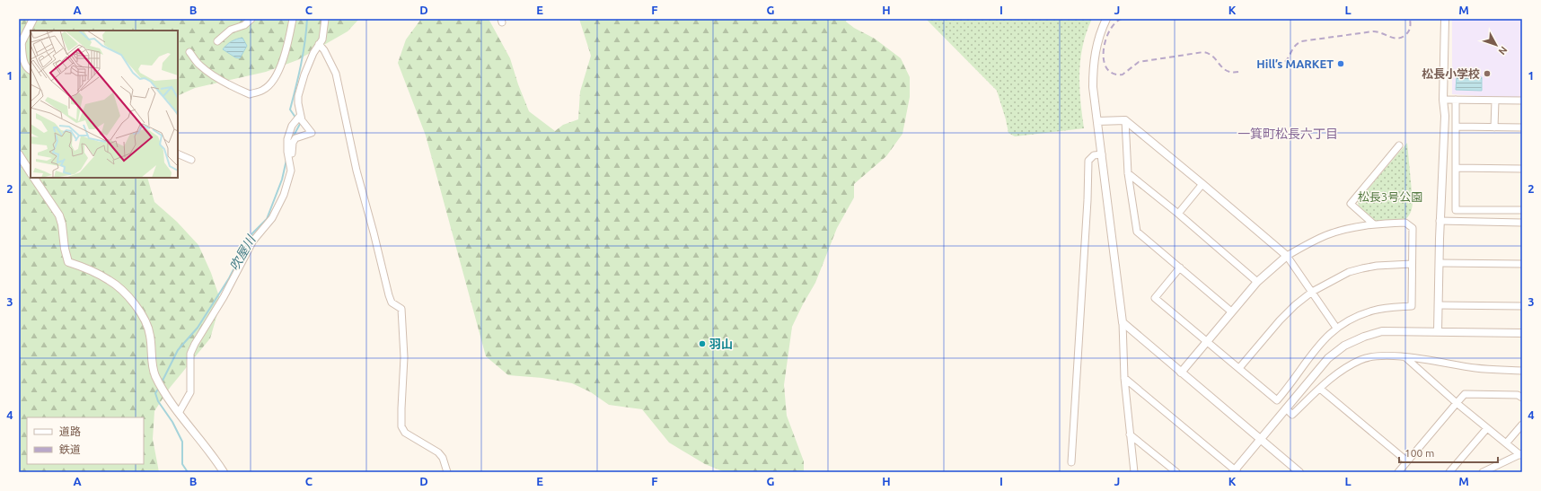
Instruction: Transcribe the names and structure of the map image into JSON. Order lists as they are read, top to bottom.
{
  "districts": ["一箕町松長六丁目"],
  "water": ["吹屋川"],
  "parks": ["松長3号公園"],
  "places": ["Hill’s MARKET", "松長小学校", "羽山"],
  "legend": ["道路", "鉄道"],
  "scale_bar": "100 m",
  "north": "bottom right",
  "grid": {
    "columns": [
      "A",
      "B",
      "C",
      "D",
      "E",
      "F",
      "G",
      "H",
      "I",
      "J",
      "K",
      "L",
      "M"
    ],
    "rows": [
      "1",
      "2",
      "3",
      "4"
    ]
  }
}
